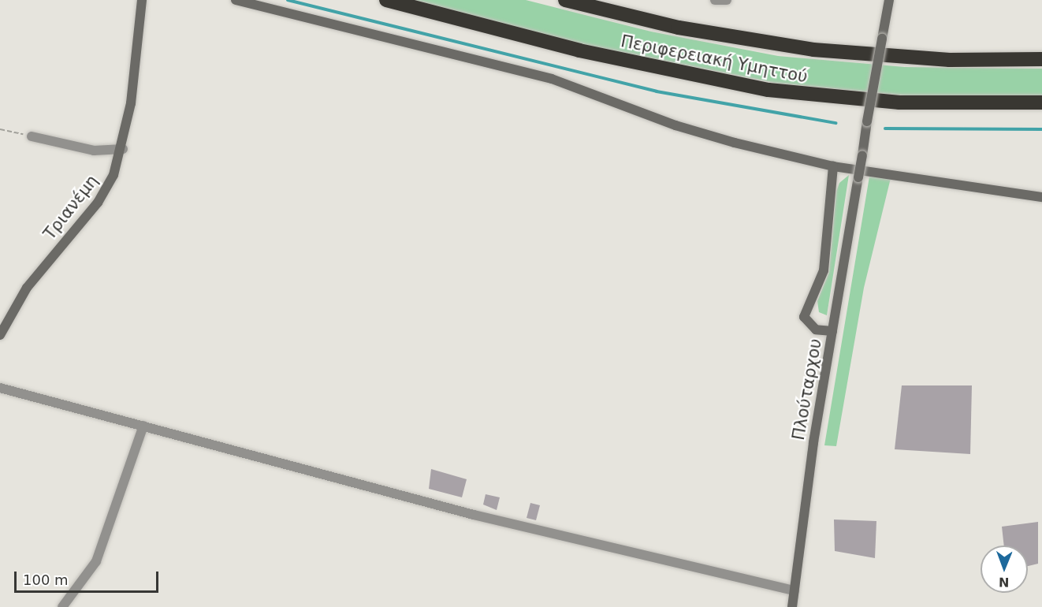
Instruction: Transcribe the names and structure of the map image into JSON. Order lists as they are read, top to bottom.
{
  "streets": {
    "highway": ["Περιφερειακή Υμηττού"],
    "street": ["Τριανέμη", "Πλούταρχου"]
  },
  "scale_bar": "100 m",
  "north": "bottom"
}
